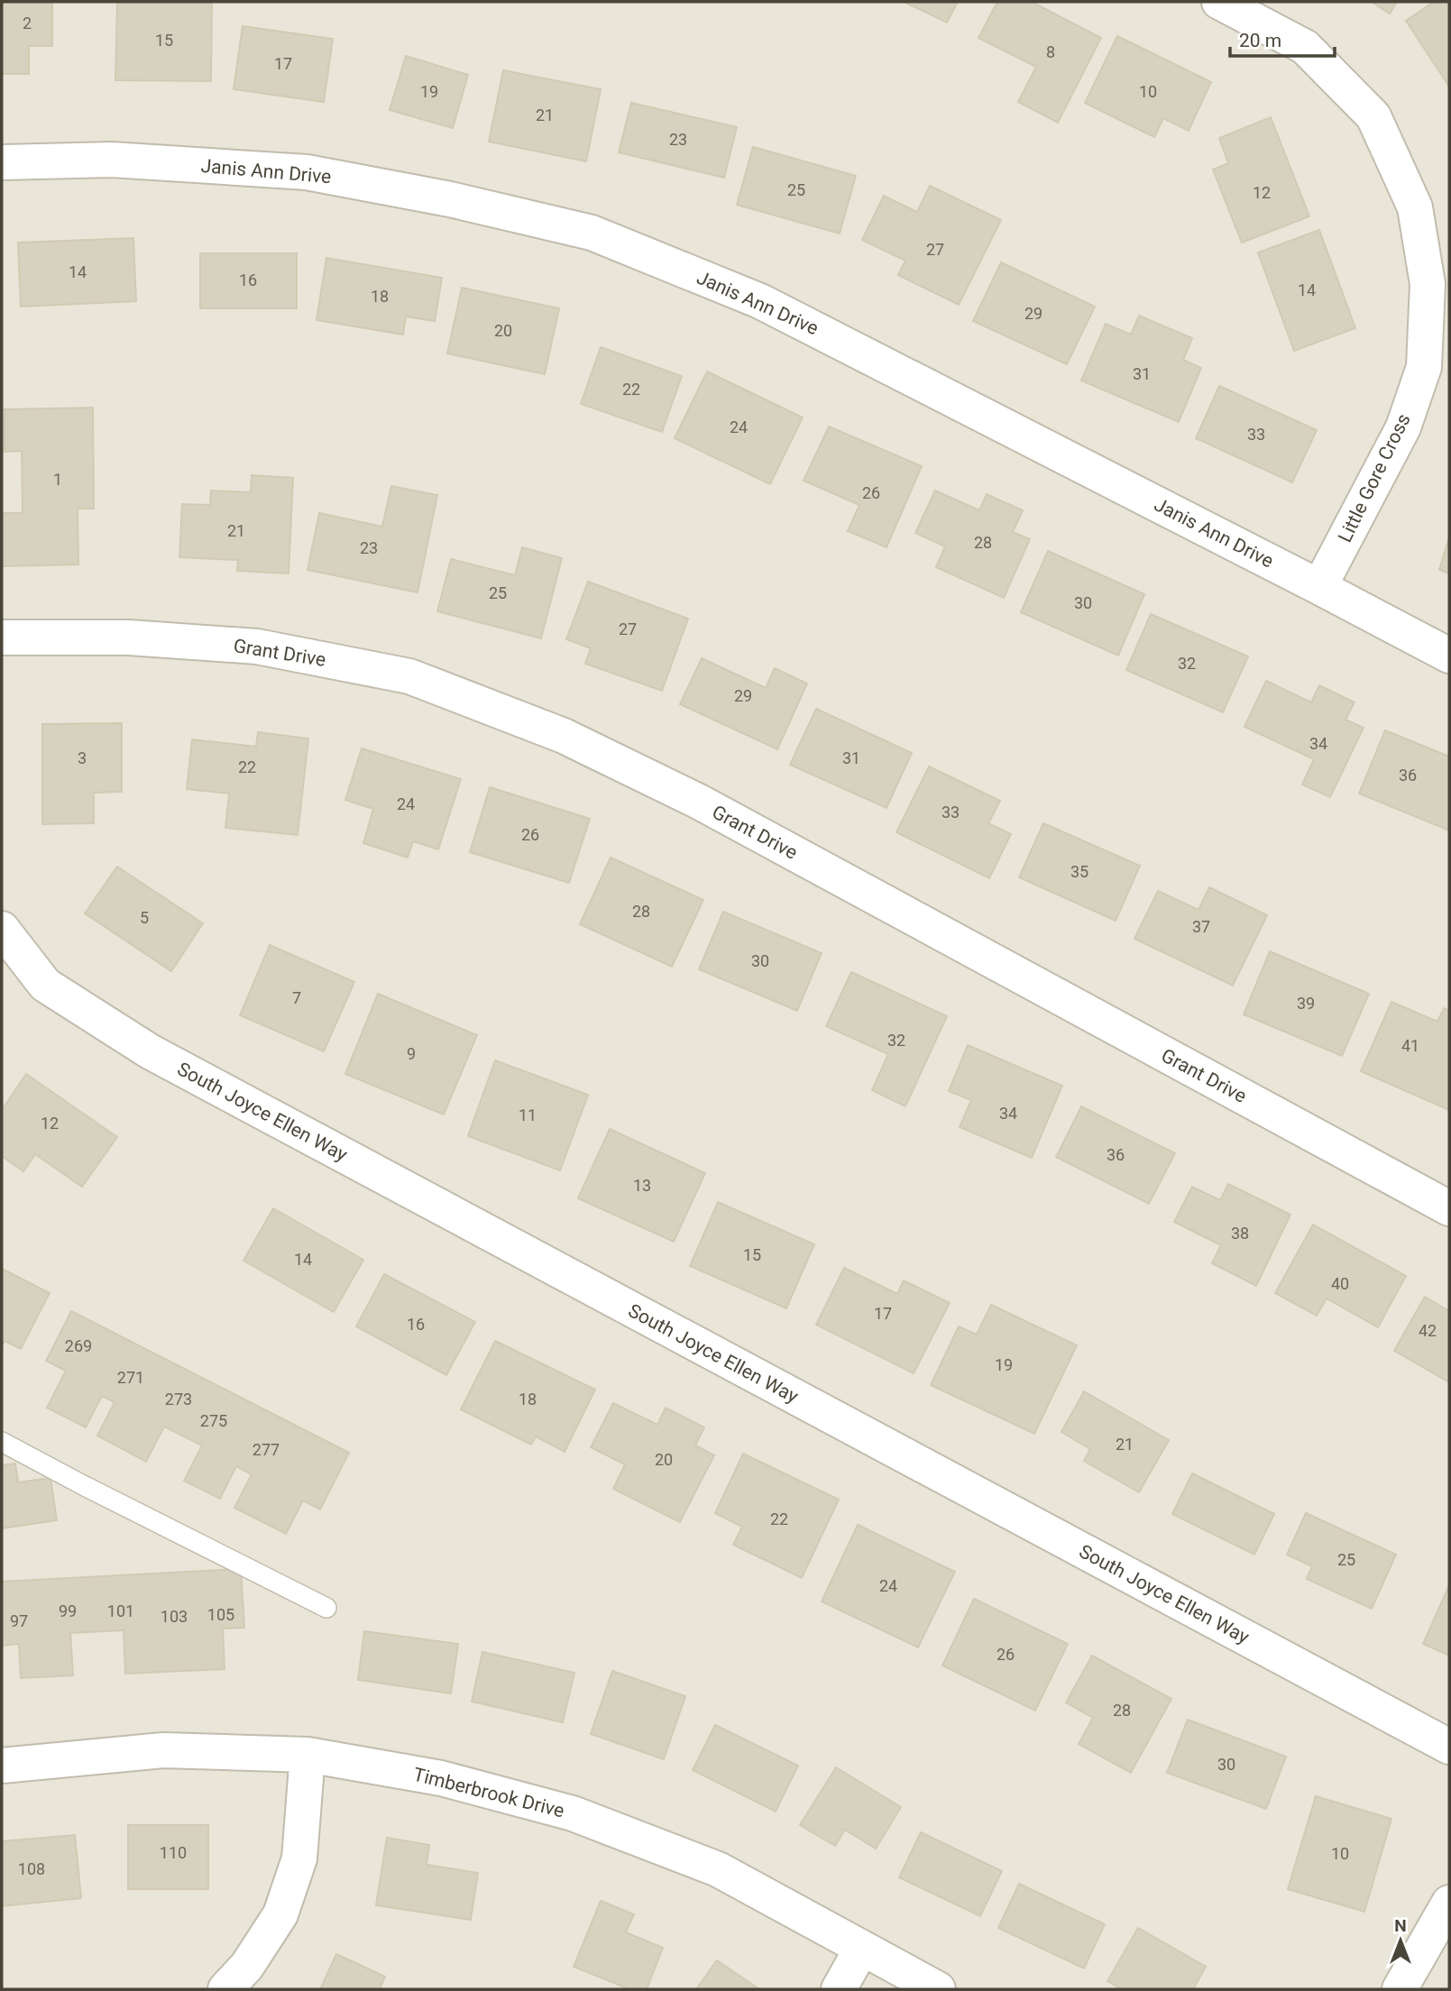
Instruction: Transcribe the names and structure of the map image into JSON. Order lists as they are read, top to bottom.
{
  "streets": {
    "street": [
      "Janis Ann Drive",
      "Little Gore Cross",
      "Grant Drive",
      "South Joyce Ellen Way",
      "Timberbrook Drive"
    ]
  },
  "crossings": [
    ["Janis Ann Drive", "Little Gore Cross"]
  ],
  "house_numbers": [
    "2",
    "15",
    "8",
    "17",
    "19",
    "10",
    "21",
    "23",
    "25",
    "12",
    "27",
    "14",
    "16",
    "14",
    "18",
    "29",
    "20",
    "31",
    "22",
    "24",
    "33",
    "1",
    "26",
    "21",
    "28",
    "23",
    "25",
    "30",
    "27",
    "32",
    "29",
    "34",
    "3",
    "31",
    "22",
    "36",
    "24",
    "33",
    "26",
    "35",
    "28",
    "5",
    "37",
    "30",
    "7",
    "39",
    "32",
    "41",
    "9",
    "34",
    "11",
    "12",
    "36",
    "13",
    "38",
    "15",
    "14",
    "40",
    "17",
    "16",
    "42",
    "269",
    "19",
    "271",
    "273",
    "18",
    "275",
    "21",
    "277",
    "20",
    "22",
    "25",
    "24",
    "99",
    "101",
    "105",
    "103",
    "97",
    "26",
    "28",
    "30",
    "110",
    "10",
    "108"
  ],
  "scale_bar": "20 m",
  "north": "top"
}
